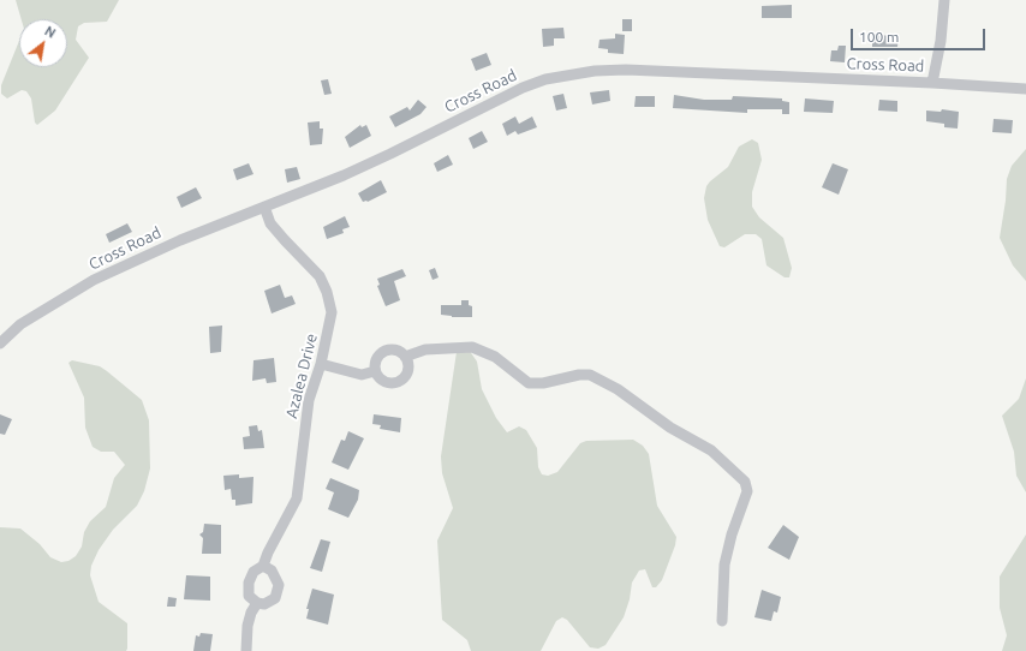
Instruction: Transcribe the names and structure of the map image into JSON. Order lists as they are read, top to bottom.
{
  "streets": {
    "street": ["Cross Road", "Azalea Drive"]
  },
  "crossings": [
    ["Cross Road", "Azalea Drive"]
  ],
  "scale_bar": "100 m",
  "north": "top right"
}
